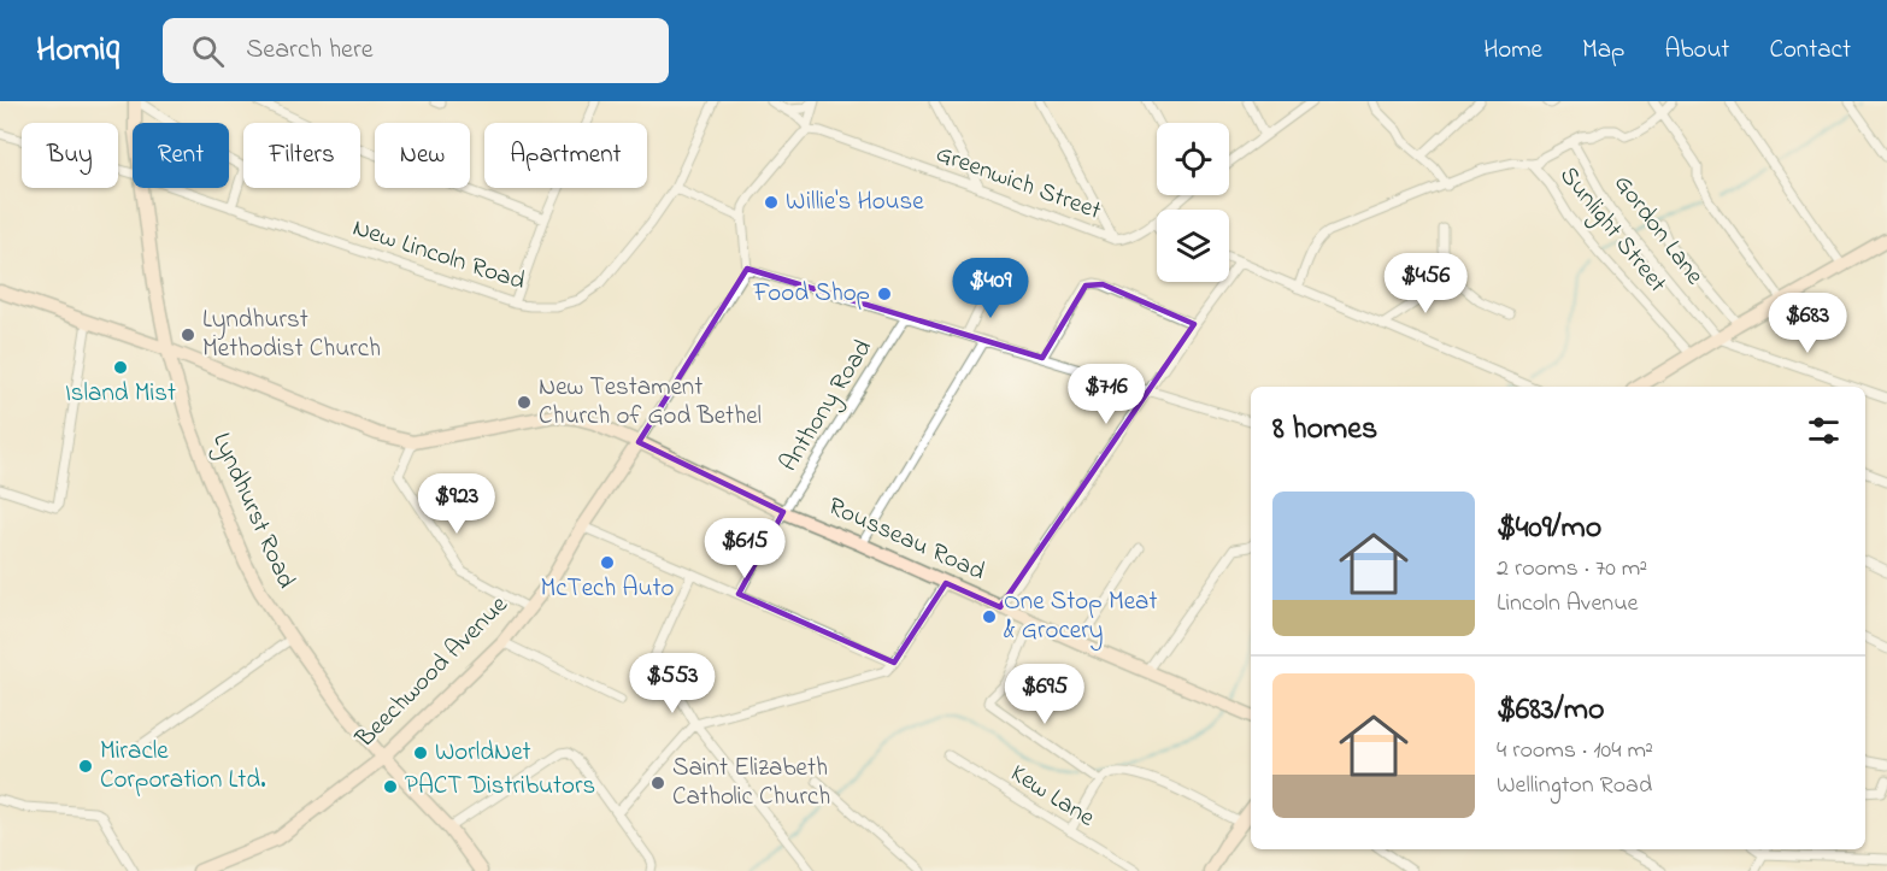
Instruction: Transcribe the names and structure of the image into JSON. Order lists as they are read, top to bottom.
{
  "streets": {
    "street": [
      "Greenwich Street",
      "Sunlight Street",
      "Gordon Lane",
      "New Lincoln Road",
      "Anthony Road",
      "Lyndhurst Road",
      "Rousseau Road",
      "Beechwood Avenue",
      "Kew Lane"
    ]
  },
  "crossings": [
    ["Anthony Road", "Rousseau Road"],
    ["Lyndhurst Road", "Rousseau Road"],
    ["Lyndhurst Road", "Beechwood Avenue"],
    ["Rousseau Road", "Beechwood Avenue"]
  ],
  "places": [
    "Willie's House",
    "Food Shop",
    "Lyndhurst Methodist Church",
    "Island Mist",
    "New Testament Church of God Bethel",
    "McTech Auto",
    "One Stop Meat & Grocery",
    "WorldNet",
    "Miracle Corporation Ltd.",
    "Saint Elizabeth Catholic Church",
    "PACT Distributors"
  ],
  "page": {
    "header": "Homiq",
    "search": "Search here",
    "nav": [
      "Home",
      "Map",
      "About",
      "Contact"
    ],
    "chip": [
      "Buy",
      "Rent",
      "Filters",
      "New",
      "Apartment"
    ],
    "price": [
      "$456",
      "$409",
      "$683",
      "$716",
      "$923",
      "$615",
      "$553",
      "$695"
    ],
    "heading": "8 homes",
    "list": [
      {
        "name": "$409/mo",
        "note": "2 rooms · 70 m² · Lincoln Avenue"
      },
      {
        "name": "$683/mo",
        "note": "4 rooms · 104 m² · Wellington Road"
      }
    ]
  }
}
